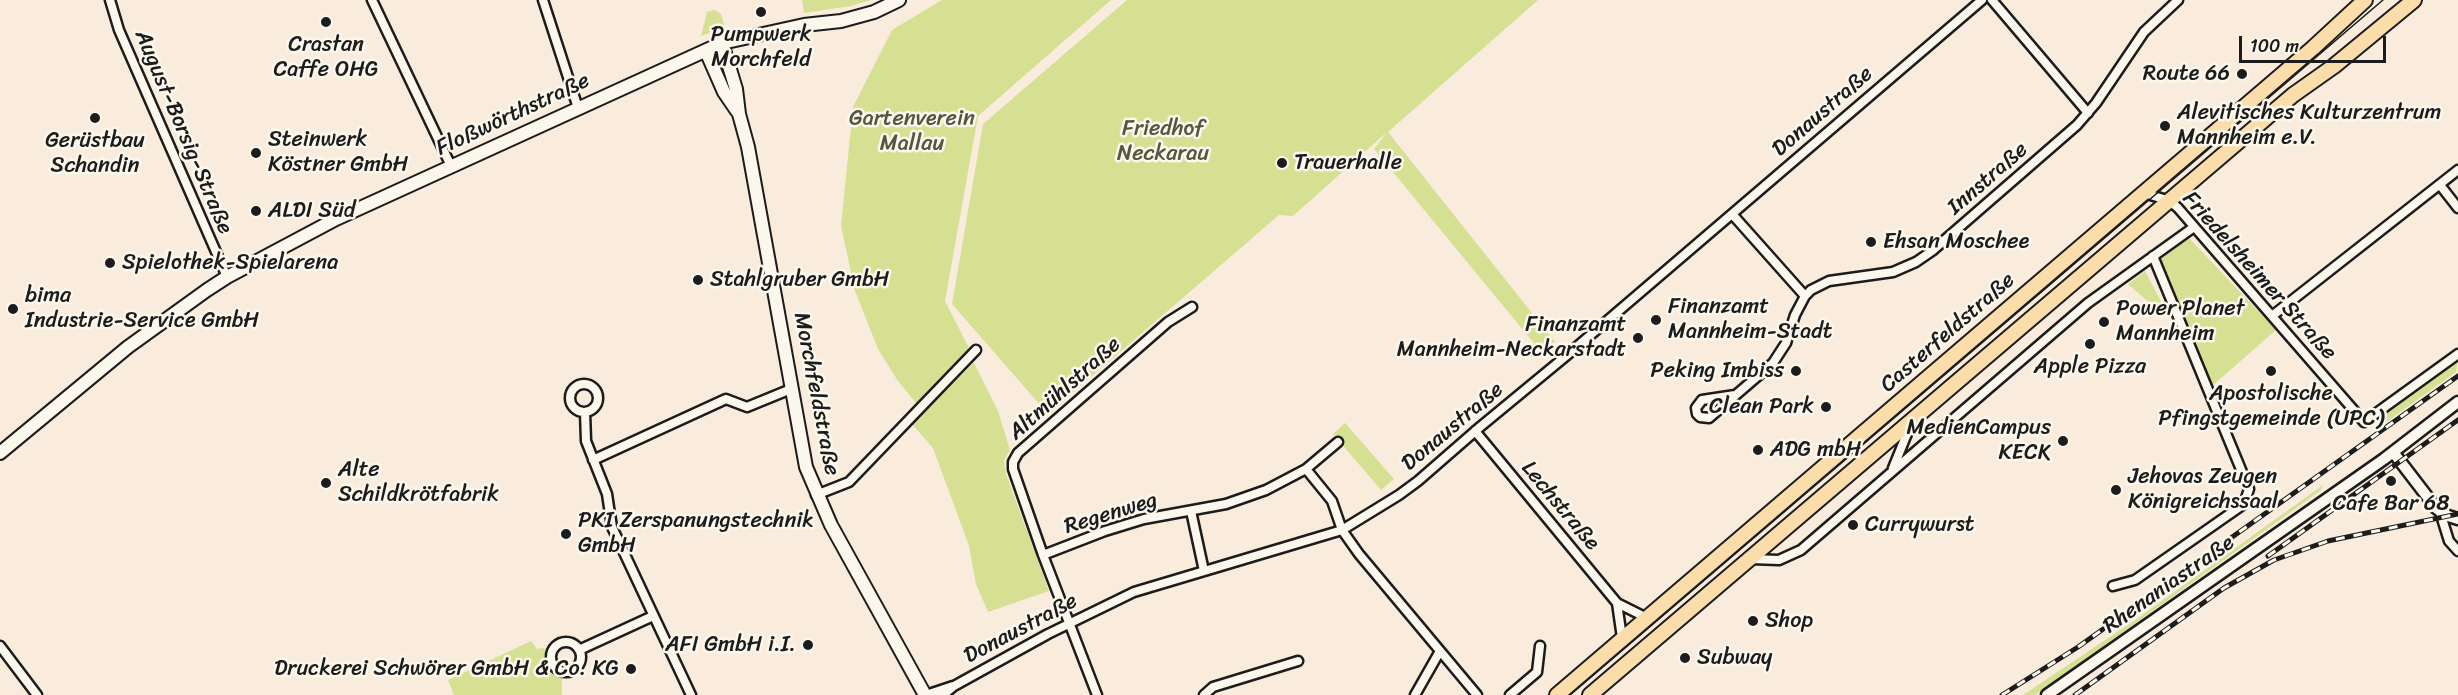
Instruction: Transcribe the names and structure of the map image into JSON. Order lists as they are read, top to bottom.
{
  "streets": {
    "main road": ["Floßwörthstraße", "Casterfeldstraße", "Morchfeldstraße"],
    "street": [
      "Donaustraße",
      "August-Borsig-Straße",
      "Innstraße",
      "Friedelsheimer Straße",
      "Altmühlstraße",
      "Lechstraße",
      "Regenweg",
      "Rhenaniastraße"
    ]
  },
  "crossings": [
    ["Donaustraße", "Altmühlstraße"],
    ["Donaustraße", "Morchfeldstraße"],
    ["Donaustraße", "Lechstraße"],
    ["Donaustraße", "Regenweg"],
    ["Floßwörthstraße", "August-Borsig-Straße"],
    ["Floßwörthstraße", "Morchfeldstraße"],
    ["Friedelsheimer Straße", "Casterfeldstraße"],
    ["Casterfeldstraße", "Lechstraße"],
    ["Altmühlstraße", "Regenweg"]
  ],
  "parks": ["Gartenverein Mallau", "Friedhof Neckarau"],
  "places": [
    "Pumpwerk Morchfeld",
    "Crastan Caffe OHG",
    "Route 66",
    "Gerüstbau Schandin",
    "Alevitisches Kulturzentrum Mannheim e.V.",
    "Steinwerk Köstner GmbH",
    "Trauerhalle",
    "ALDI Süd",
    "Ehsan Moschee",
    "Spielothek-Spielarena",
    "Stahlgruber GmbH",
    "bima Industrie-Service GmbH",
    "Finanzamt Mannheim-Stadt",
    "Power Planet Mannheim",
    "Finanzamt Mannheim-Neckarstadt",
    "Apple Pizza",
    "Peking Imbiss",
    "Apostolische Pfingstgemeinde (UPC)",
    "Clean Park",
    "MedienCampus KECK",
    "ADG mbH",
    "Cafe Bar 68",
    "Alte Schildkrötfabrik",
    "Jehovas Zeugen Königreichssaal",
    "Currywurst",
    "PKI Zerspanungstechnik GmbH",
    "Shop",
    "AFI GmbH i.I.",
    "Subway",
    "Druckerei Schwörer GmbH & Co. KG"
  ],
  "scale_bar": "100 m"
}
